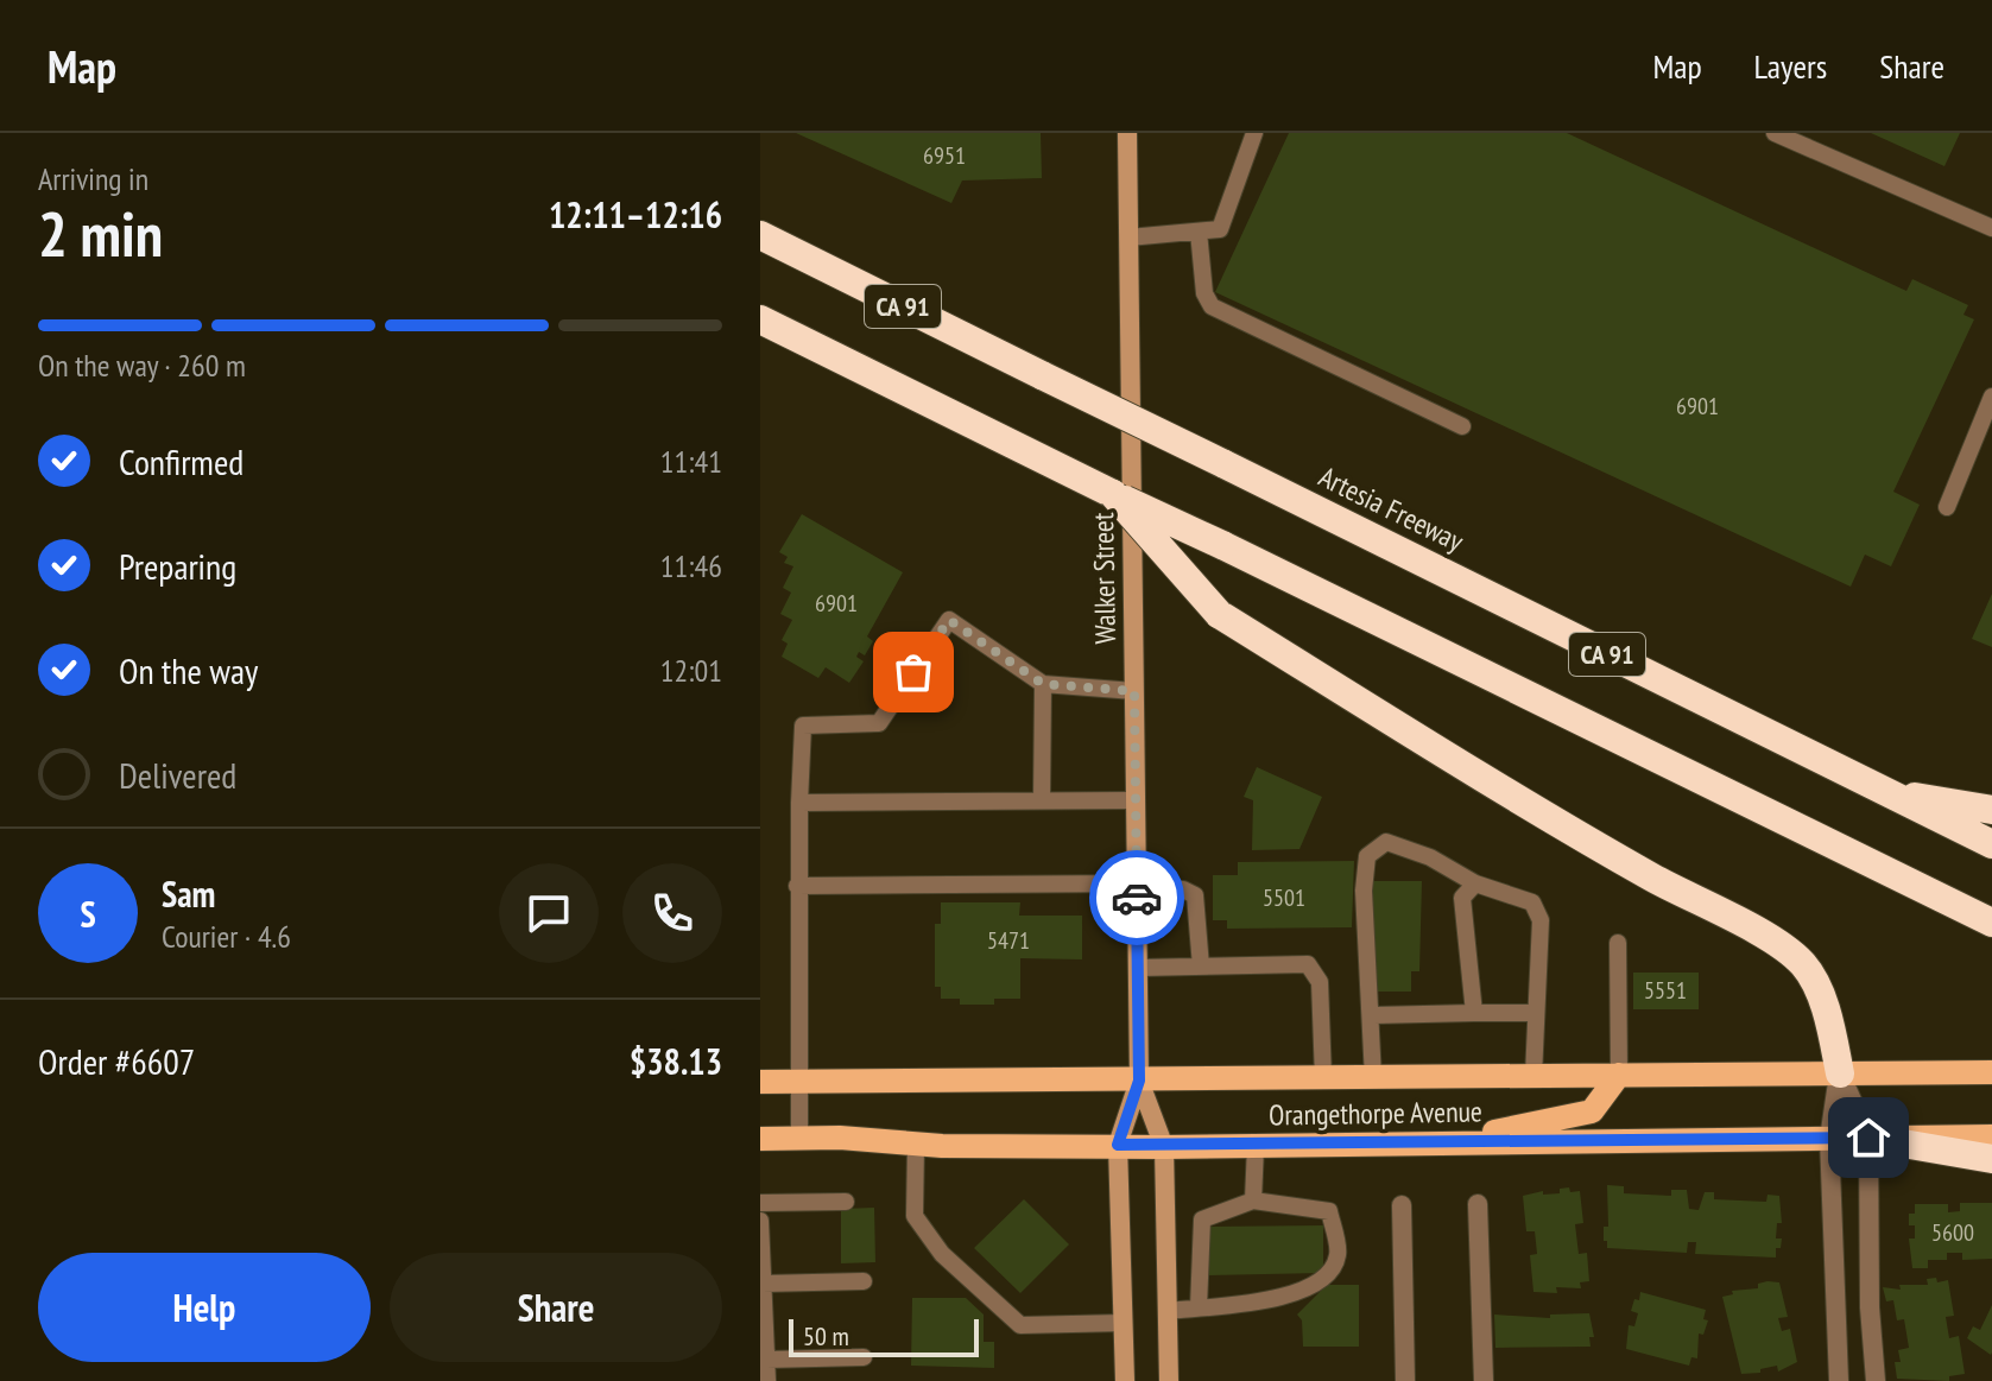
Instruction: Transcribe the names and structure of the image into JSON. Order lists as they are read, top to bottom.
{
  "streets": {
    "highway": ["CA 91", "Artesia Freeway"],
    "main road": ["Walker Street", "Orangethorpe Avenue"]
  },
  "crossings": [
    ["Walker Street", "Orangethorpe Avenue"]
  ],
  "house_numbers": [
    "6951",
    "6901",
    "6901",
    "5501",
    "5471",
    "5551",
    "5600"
  ],
  "scale_bar": "50 m",
  "page": {
    "header": "Map",
    "nav": ["Map", "Layers", "Share"],
    "heading": ["2 min", "Arriving in", "12:11–12:16"],
    "panel": [
      "Sam",
      "Courier · 4.6",
      "Order #6607",
      "$38.13"
    ],
    "bar": "On the way · 260 m",
    "list": [
      ["Confirmed", "11:41"],
      ["Preparing", "11:46"],
      ["On the way", "12:01"],
      "Delivered"
    ],
    "round": "S",
    "buttons": ["Help", "Share"],
    "scale": "50 m"
  }
}
